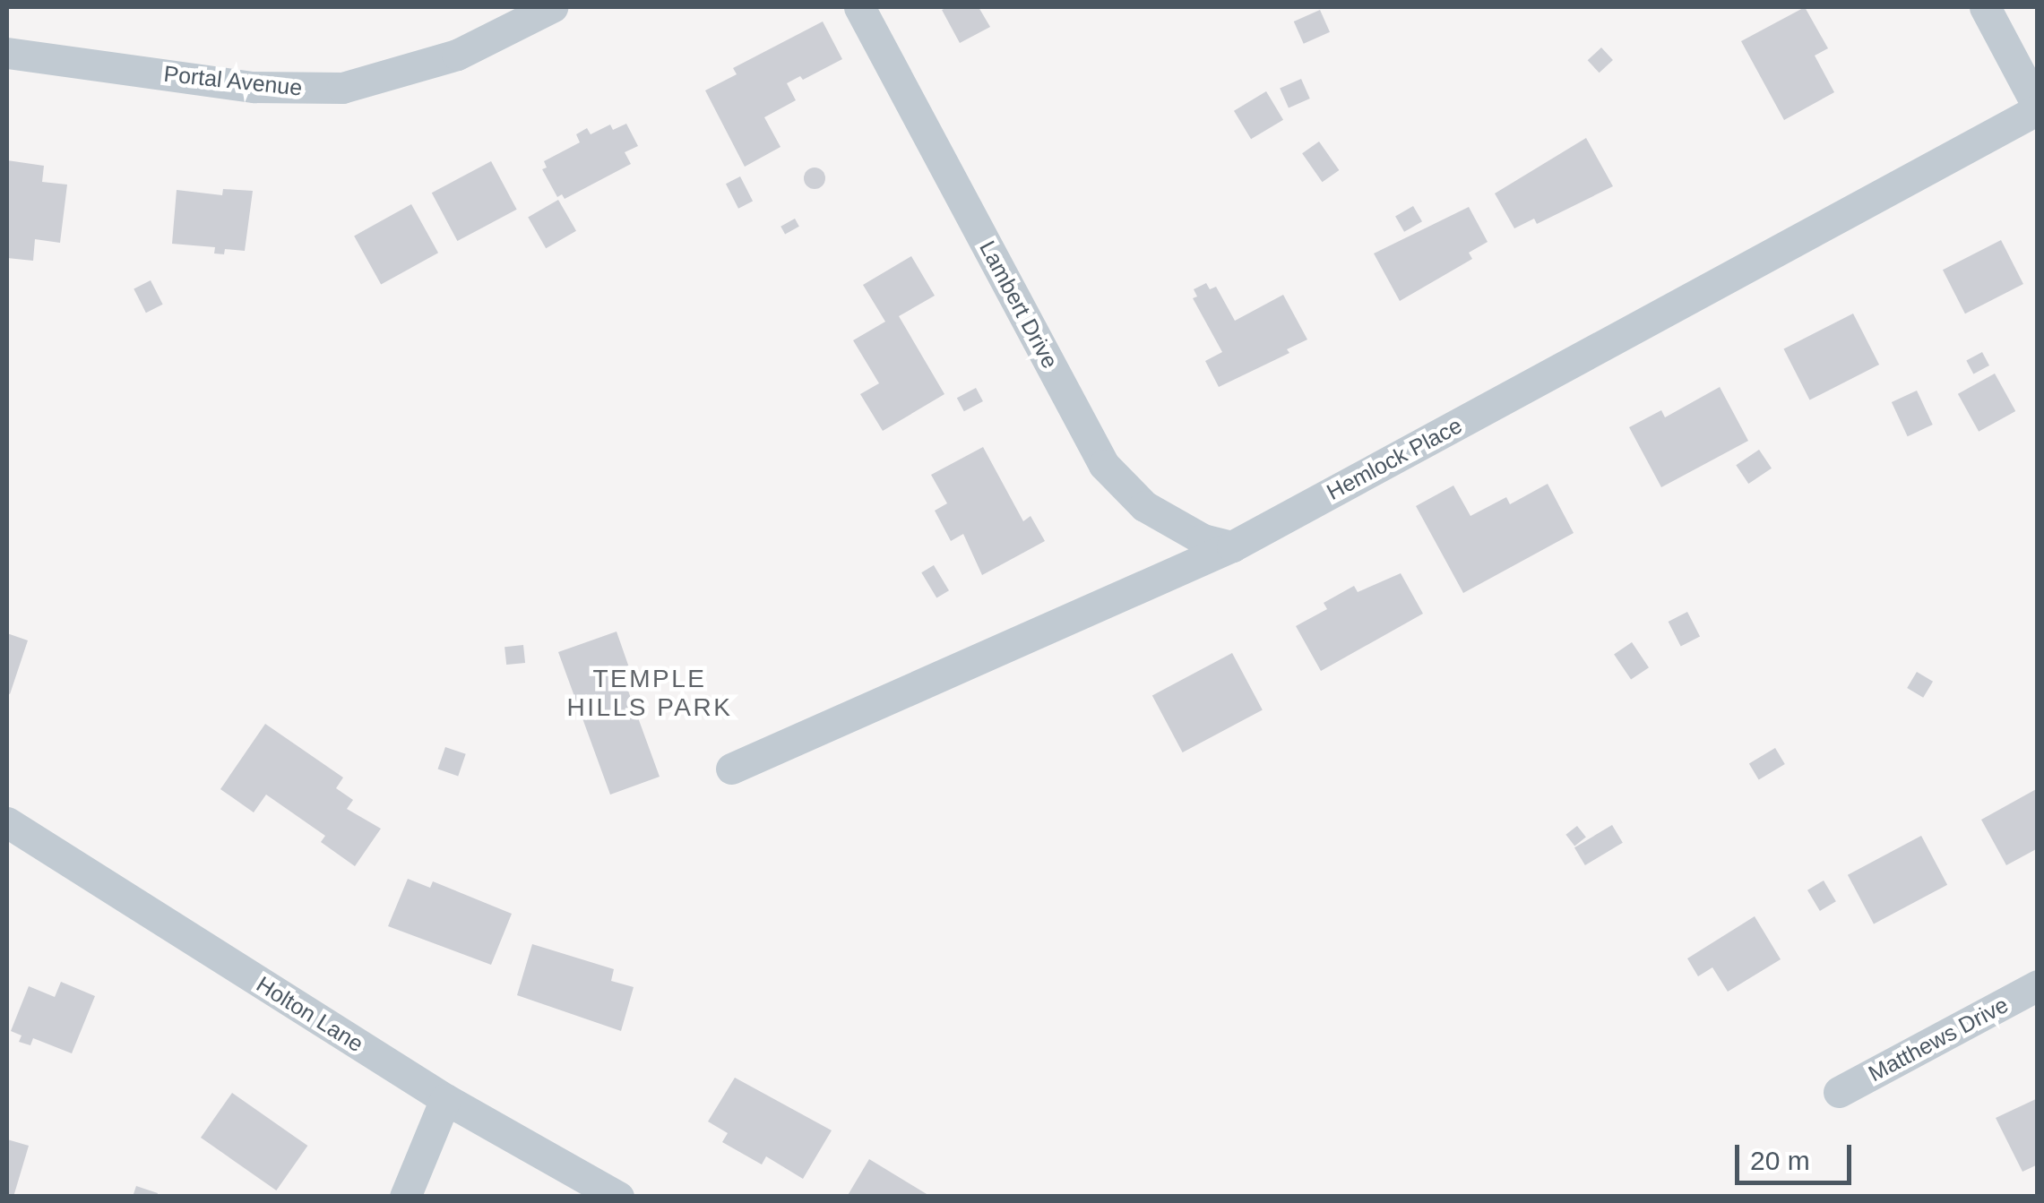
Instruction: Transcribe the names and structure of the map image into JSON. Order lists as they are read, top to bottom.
{
  "streets": {
    "street": [
      "Portal Avenue",
      "Lambert Drive",
      "Hemlock Place",
      "Holton Lane",
      "Matthews Drive"
    ]
  },
  "crossings": [
    ["Lambert Drive", "Hemlock Place"]
  ],
  "districts": ["TEMPLE HILLS PARK"],
  "scale_bar": "20 m"
}
